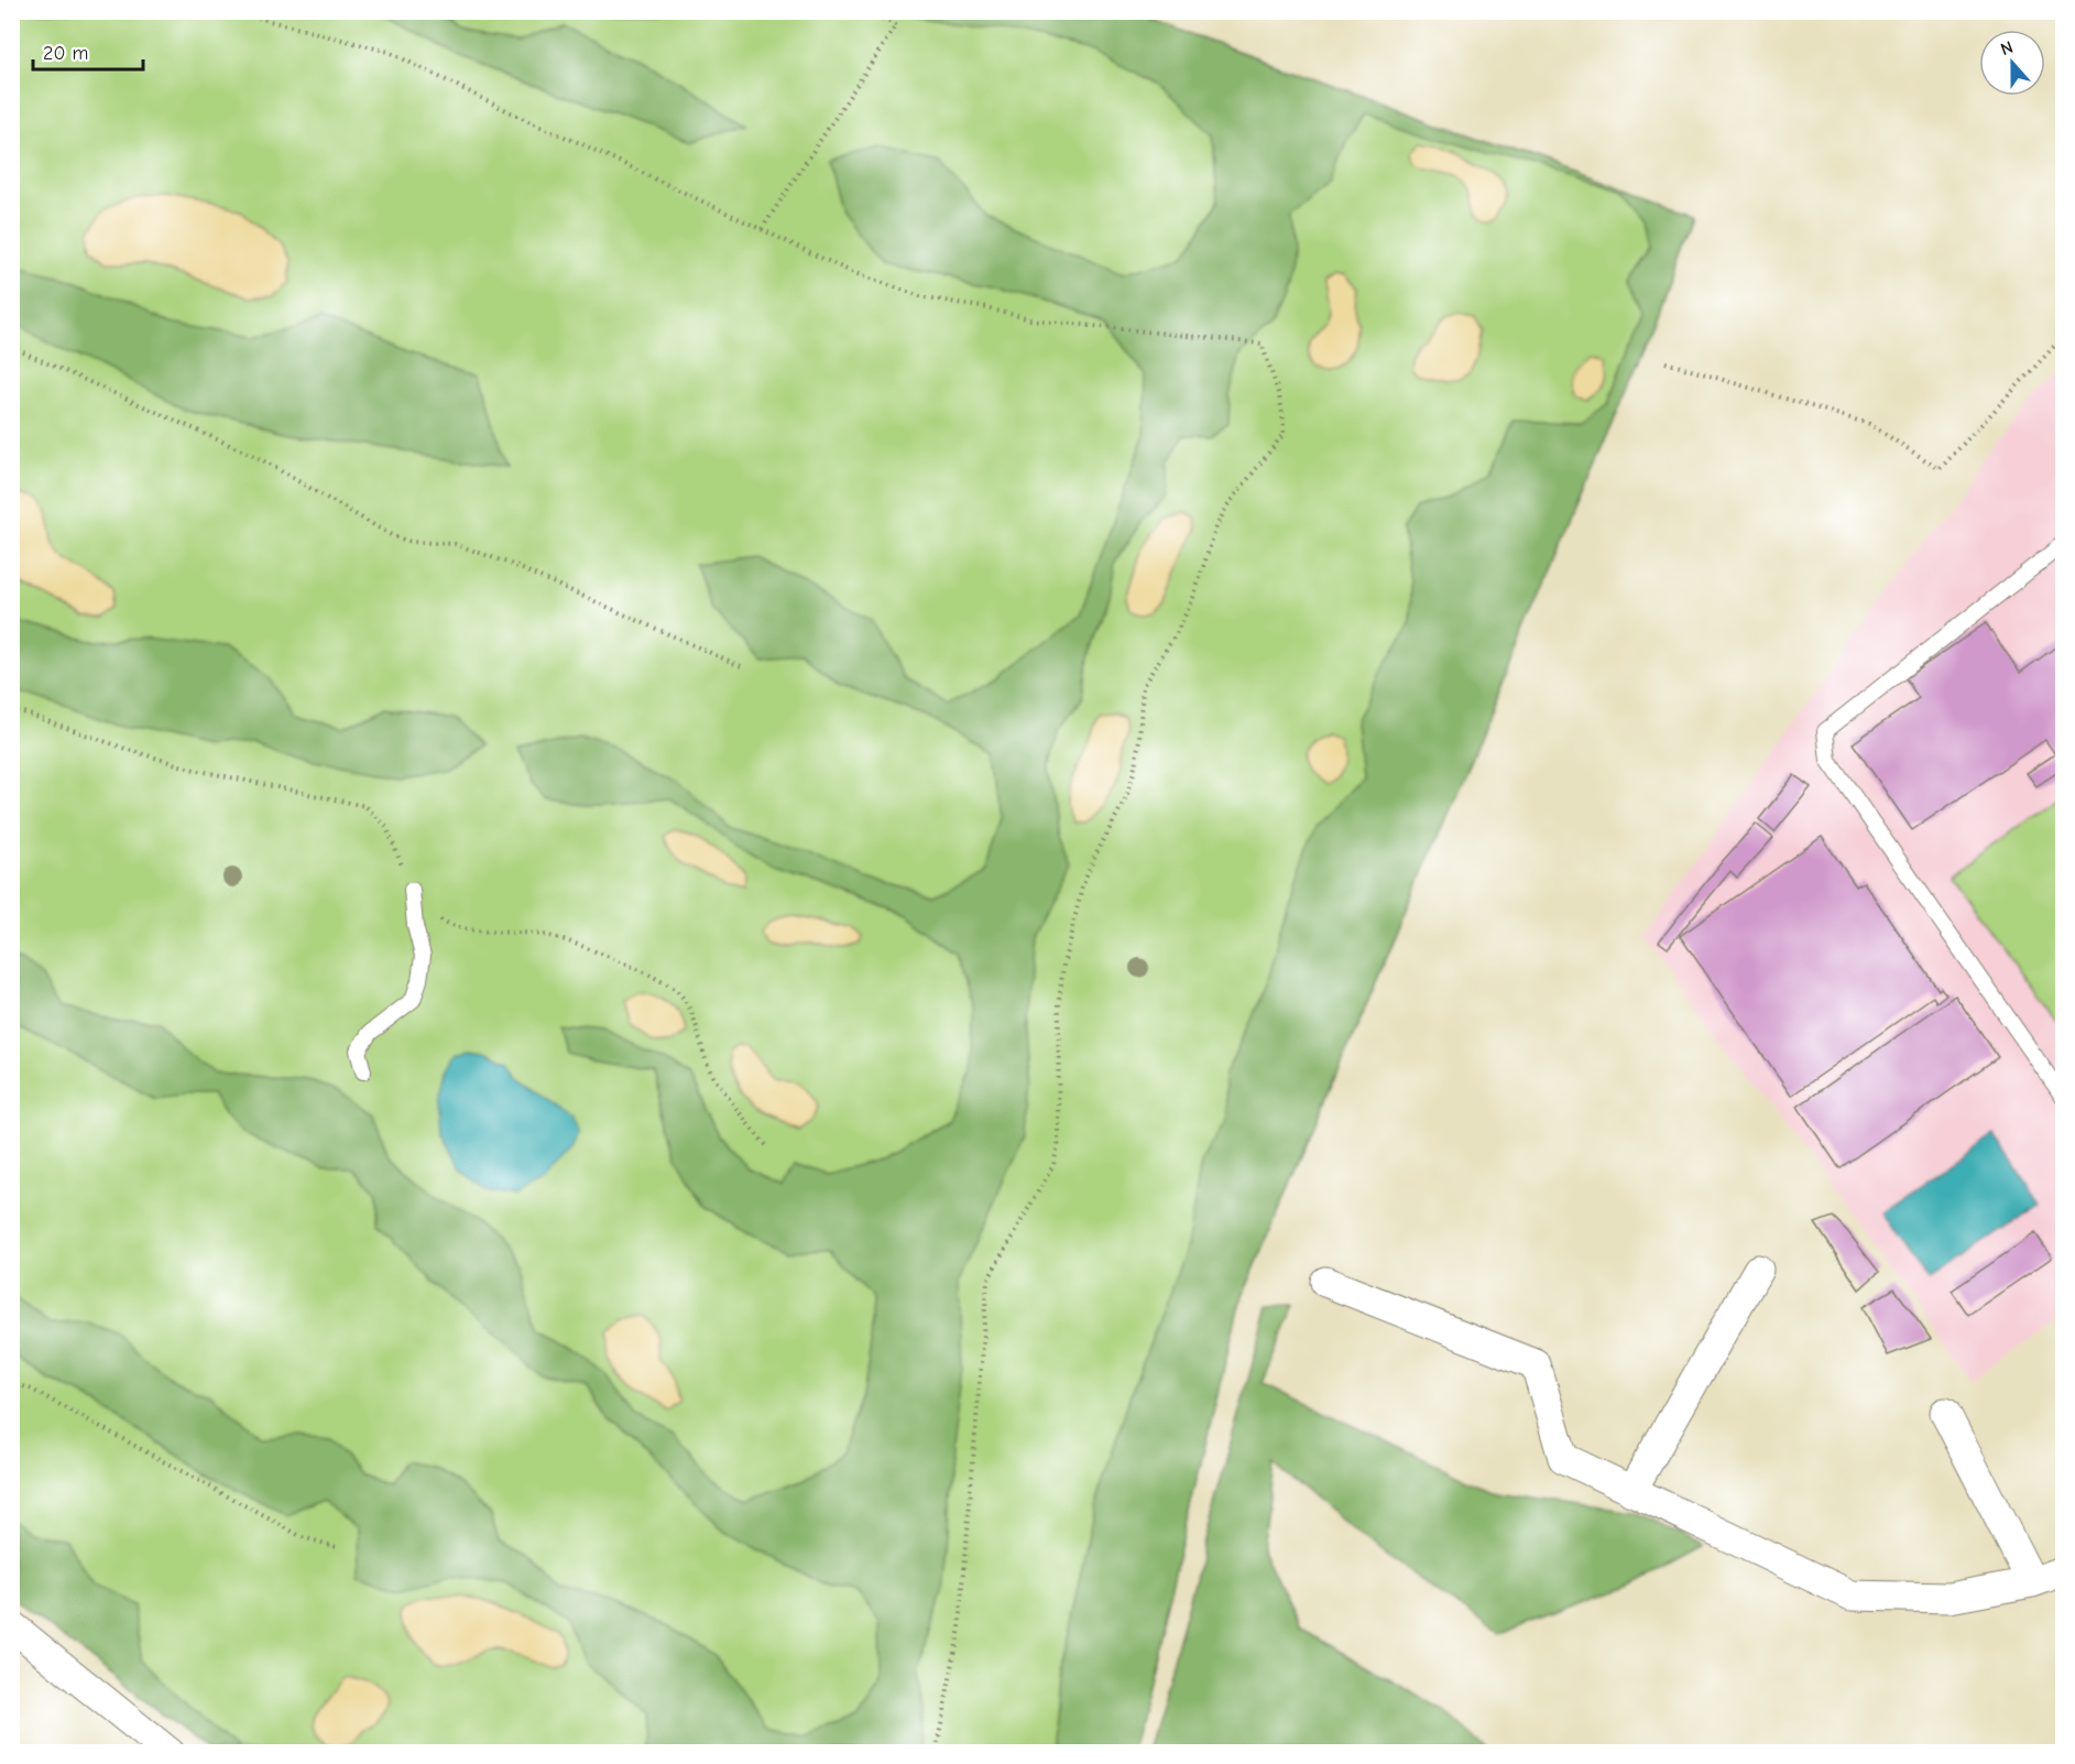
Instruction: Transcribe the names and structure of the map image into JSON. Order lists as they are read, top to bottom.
{
  "scale_bar": "20 m",
  "north": "top"
}
